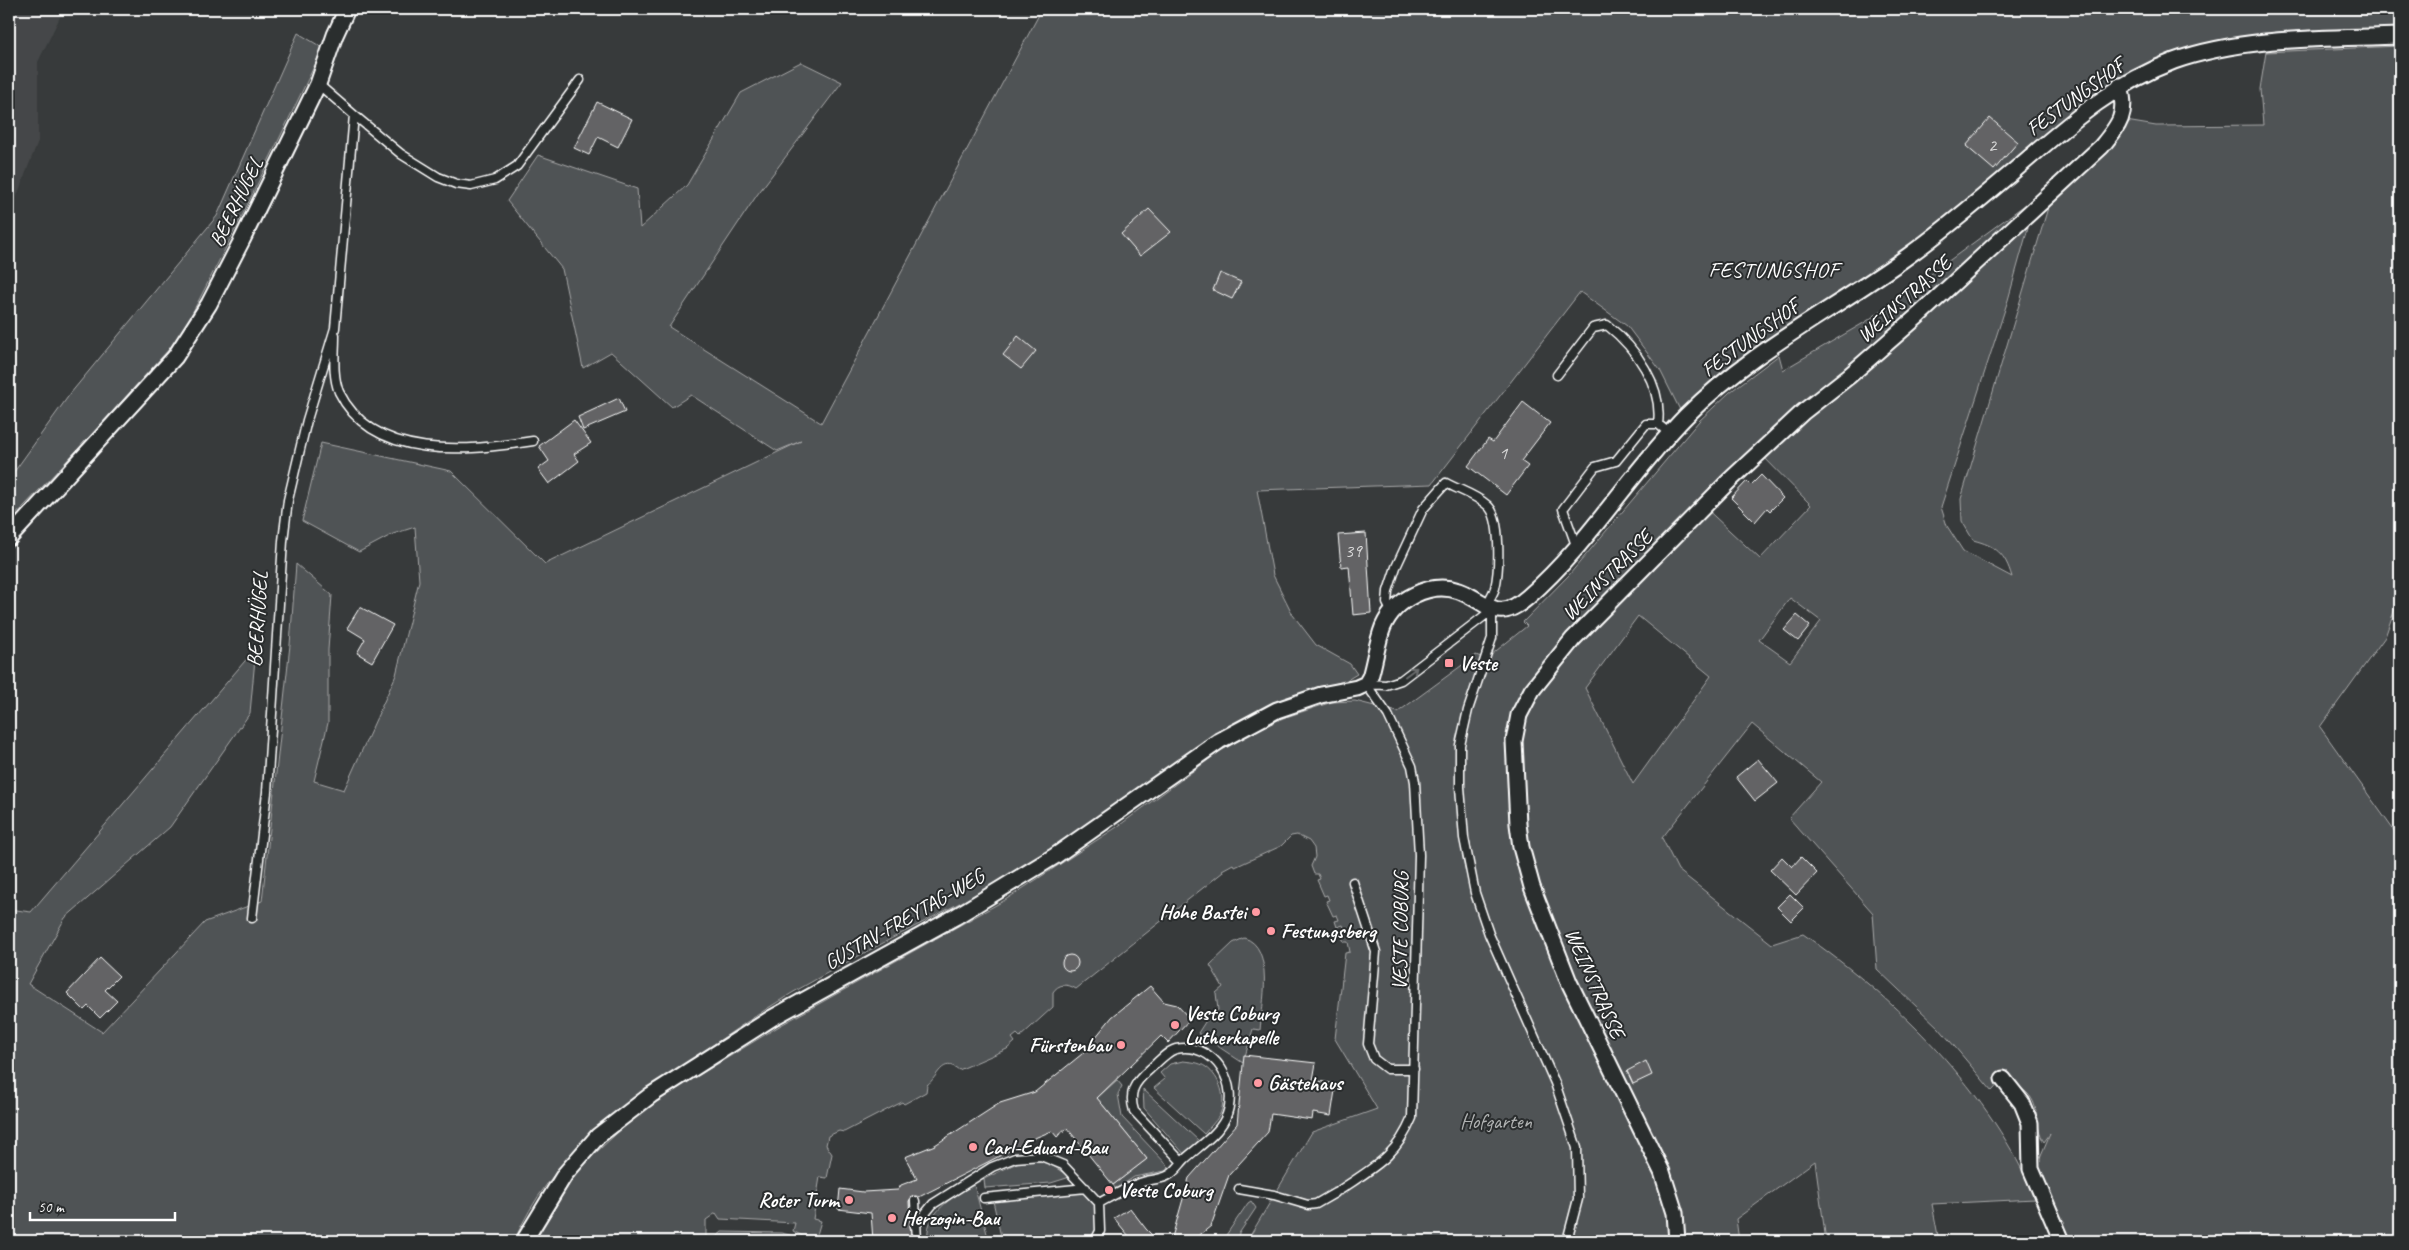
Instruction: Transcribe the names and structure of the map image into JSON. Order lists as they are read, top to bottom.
{
  "streets": {
    "street": [
      "FESTUNGSHOF",
      "BEERHÜGEL",
      "WEINSTRASSE",
      "GUSTAV-FREYTAG-WEG"
    ],
    "lane": ["VESTE COBURG"]
  },
  "crossings": [
    ["FESTUNGSHOF", "WEINSTRASSE"],
    ["GUSTAV-FREYTAG-WEG", "VESTE COBURG"]
  ],
  "districts": ["FESTUNGSHOF"],
  "parks": ["Hofgarten"],
  "places": {
    "transit": ["Veste"],
    "other": [
      "Hohe Bastei",
      "Festungsberg",
      "Veste Coburg Lutherkapelle",
      "Fürstenbau",
      "Gästehaus",
      "Carl-Eduard-Bau",
      "Veste Coburg",
      "Roter Turm",
      "Herzogin-Bau"
    ]
  },
  "house_numbers": ["2", "1", "39"],
  "scale_bar": "50 m"
}
